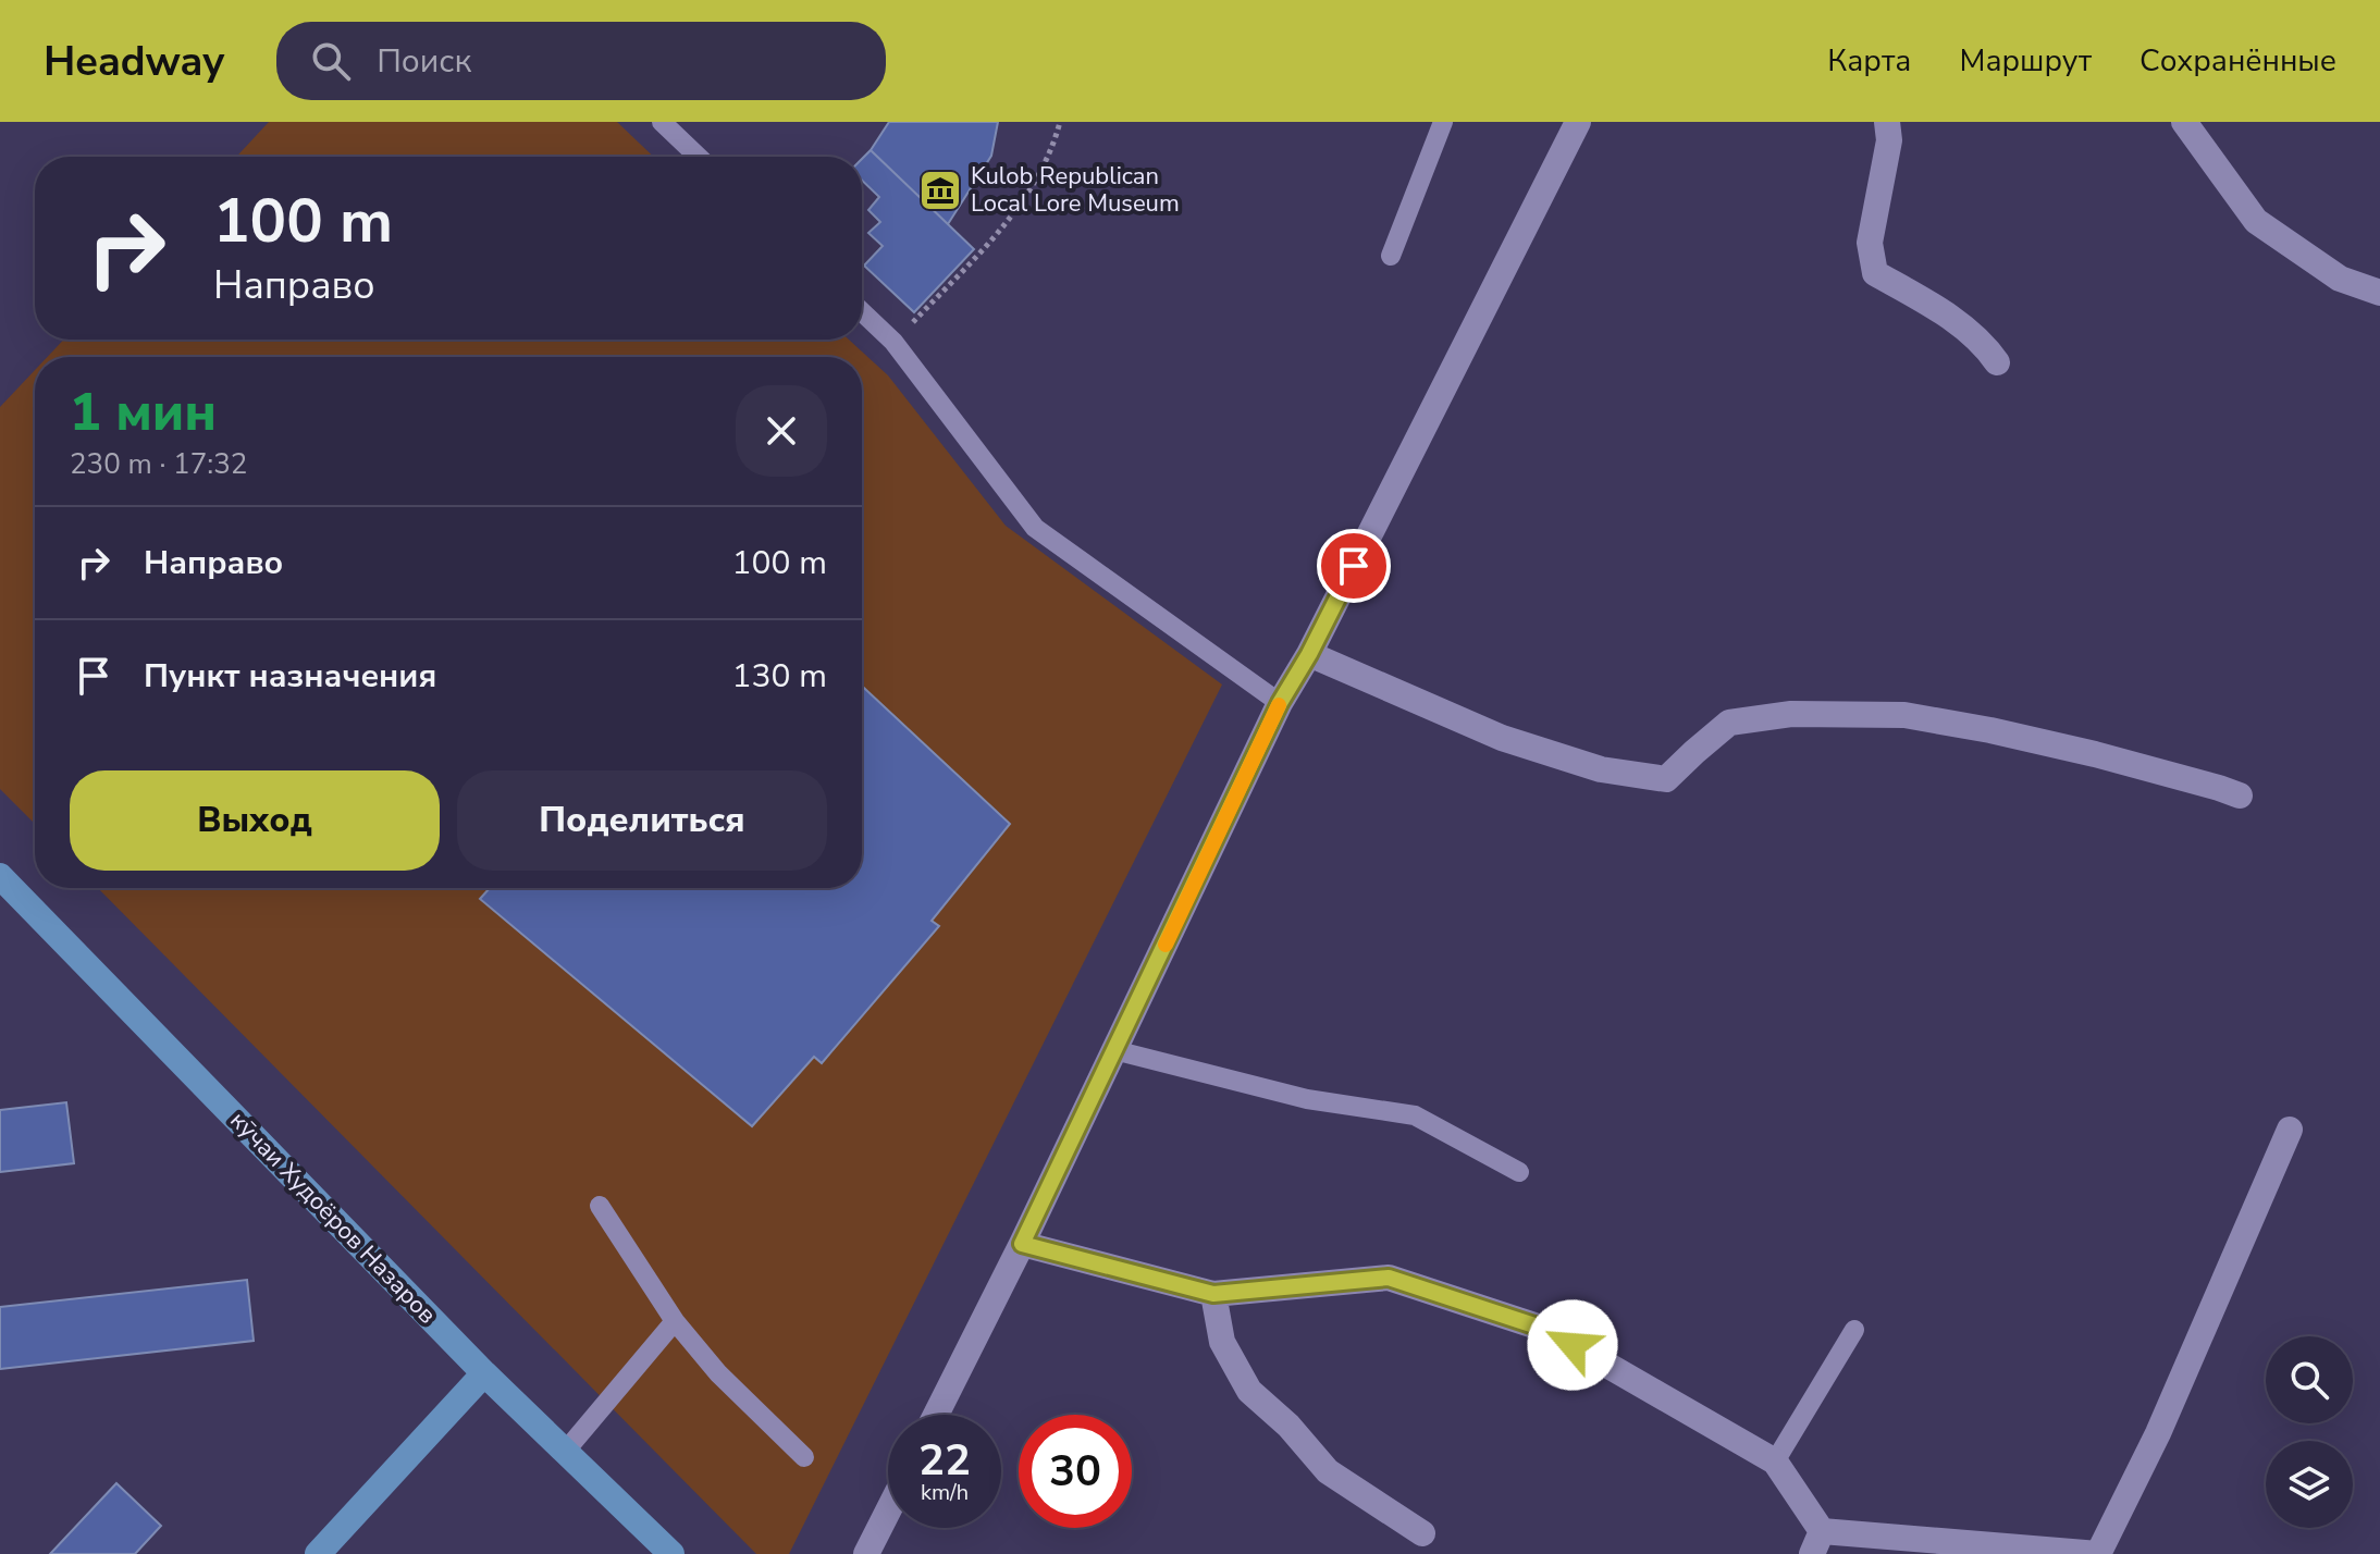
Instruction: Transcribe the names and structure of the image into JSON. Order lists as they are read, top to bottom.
{
  "streets": {
    "street": ["кӯчаи Худоёров Назаров"]
  },
  "places": {
    "museum": ["Kulob Republican Local Lore Museum"]
  },
  "page": {
    "header": "Headway",
    "search": "Поиск",
    "nav": ["Карта", "Маршрут", "Сохранённые"],
    "turn": ["100 m", "Направо"],
    "heading": ["1 мин", "230 m · 17:32"],
    "list": [
      {
        "name": "Направо",
        "value": "100 m"
      },
      {
        "name": "Пункт назначения",
        "value": "130 m"
      }
    ],
    "buttons": ["Выход", "Поделиться"],
    "speed": "22 km/h",
    "limit": "30"
  }
}
